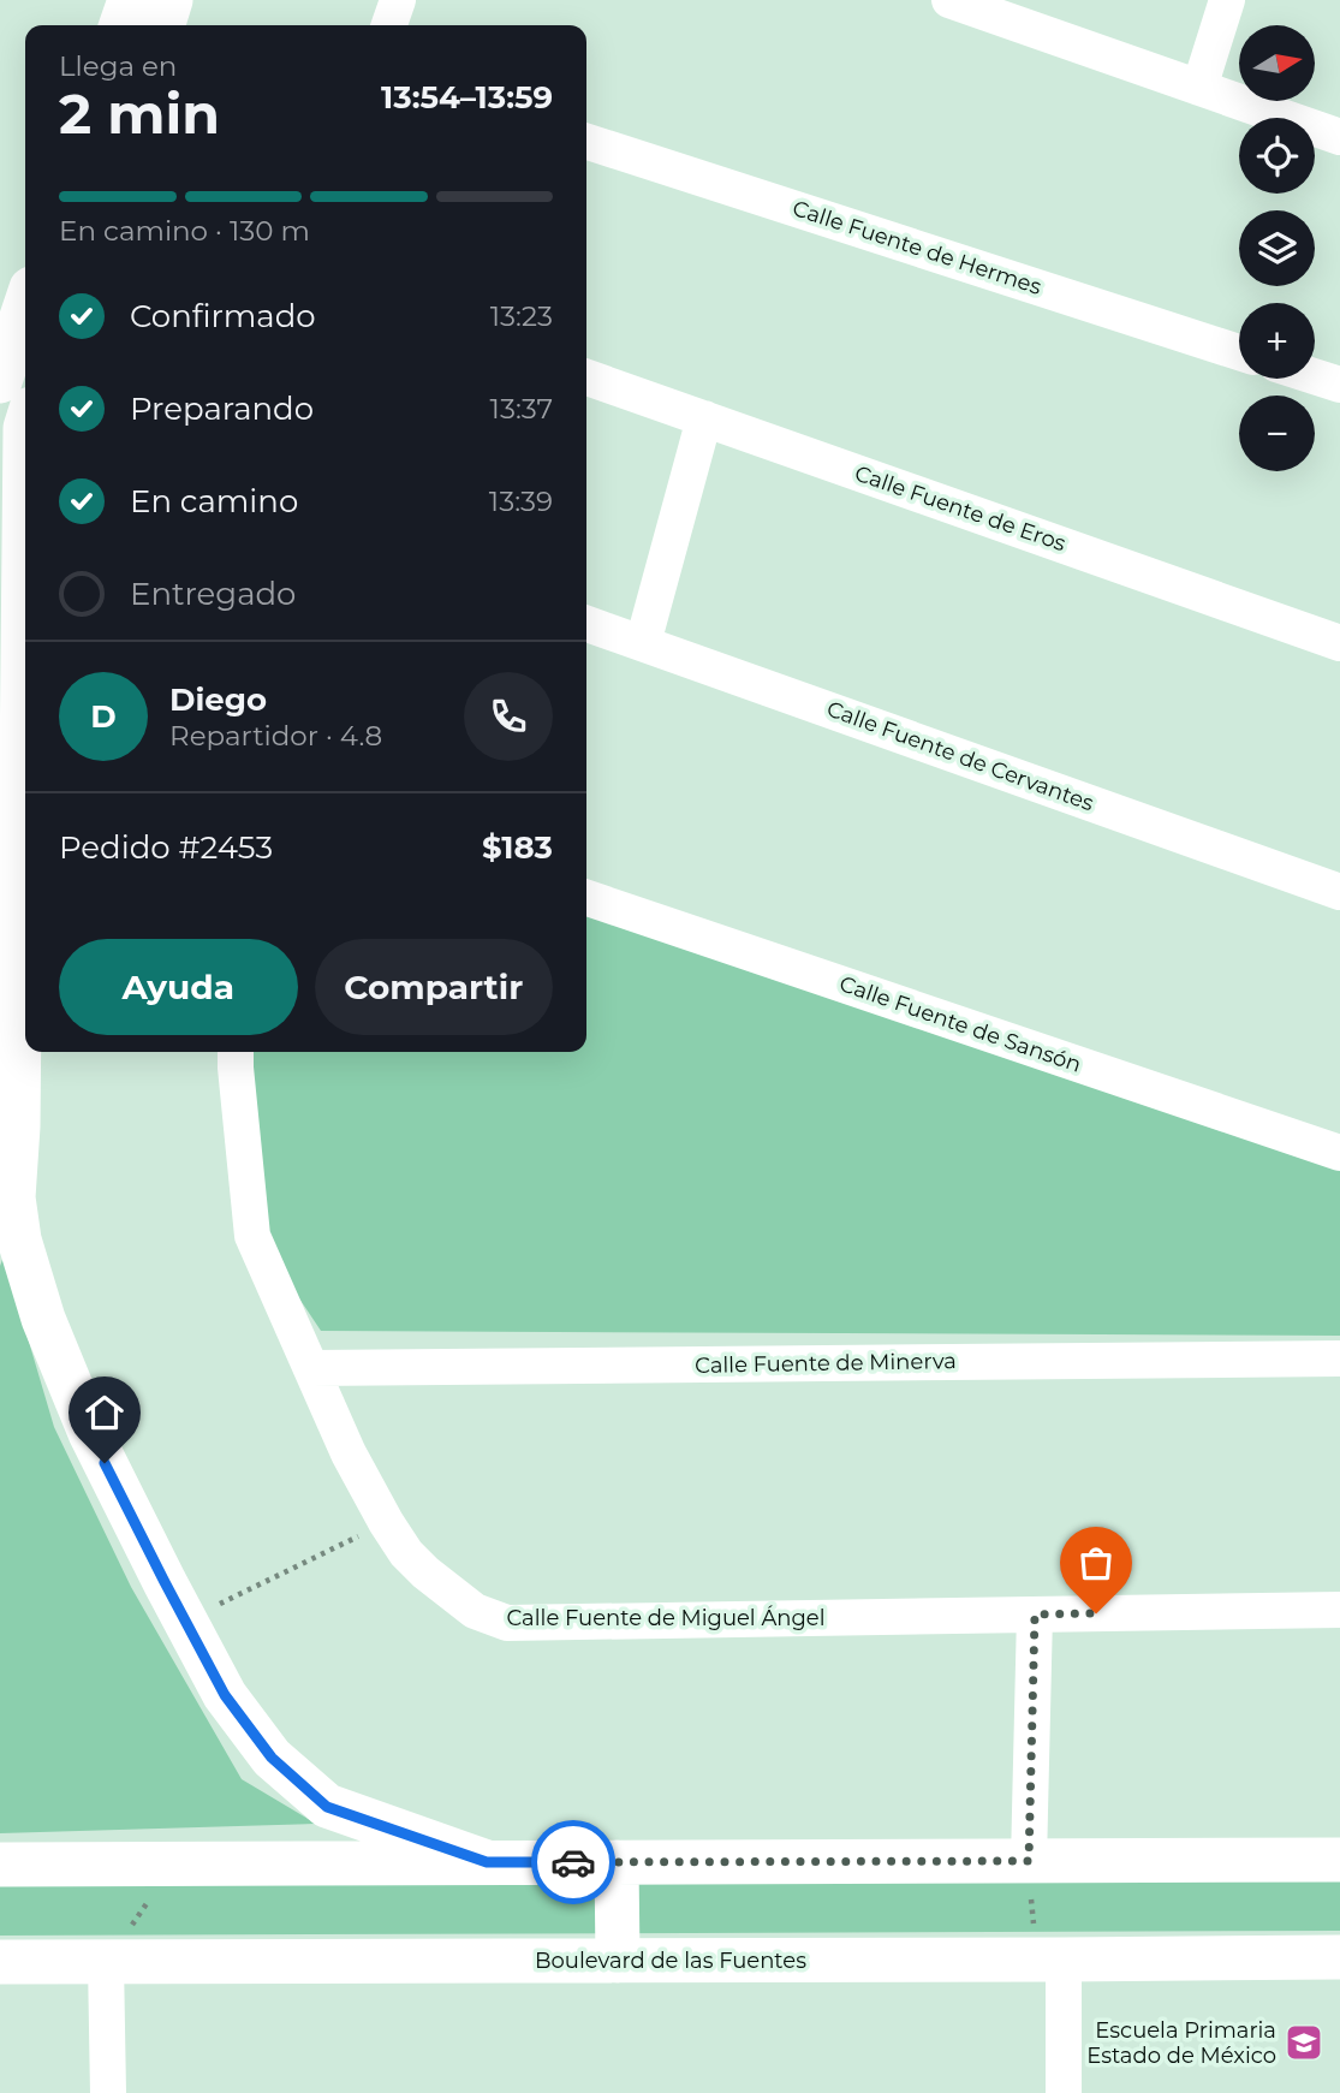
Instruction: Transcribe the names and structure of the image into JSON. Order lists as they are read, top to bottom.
{
  "streets": {
    "street": [
      "Calle Fuente de Hermes",
      "Calle Fuente de Eros",
      "Calle Fuente de Cervantes",
      "Calle Fuente de Sansón",
      "Calle Fuente de Minerva",
      "Calle Fuente de Miguel Ángel",
      "Boulevard de las Fuentes"
    ]
  },
  "crossings": [
    ["Calle Fuente de Minerva", "Calle Fuente de Miguel Ángel"]
  ],
  "places": {
    "school or university": ["Escuela Primaria Estado de México"]
  },
  "north": "right",
  "page": {
    "map_buttons": ["+", "−"],
    "heading": ["2 min", "Llega en", "13:54–13:59"],
    "panel": [
      "Diego",
      "Repartidor · 4.8",
      "Pedido #2453",
      "$183"
    ],
    "bar": "En camino · 130 m",
    "list": [
      ["Confirmado", "13:23"],
      ["Preparando", "13:37"],
      ["En camino", "13:39"],
      "Entregado"
    ],
    "round": "D",
    "buttons": ["Ayuda", "Compartir"]
  }
}
